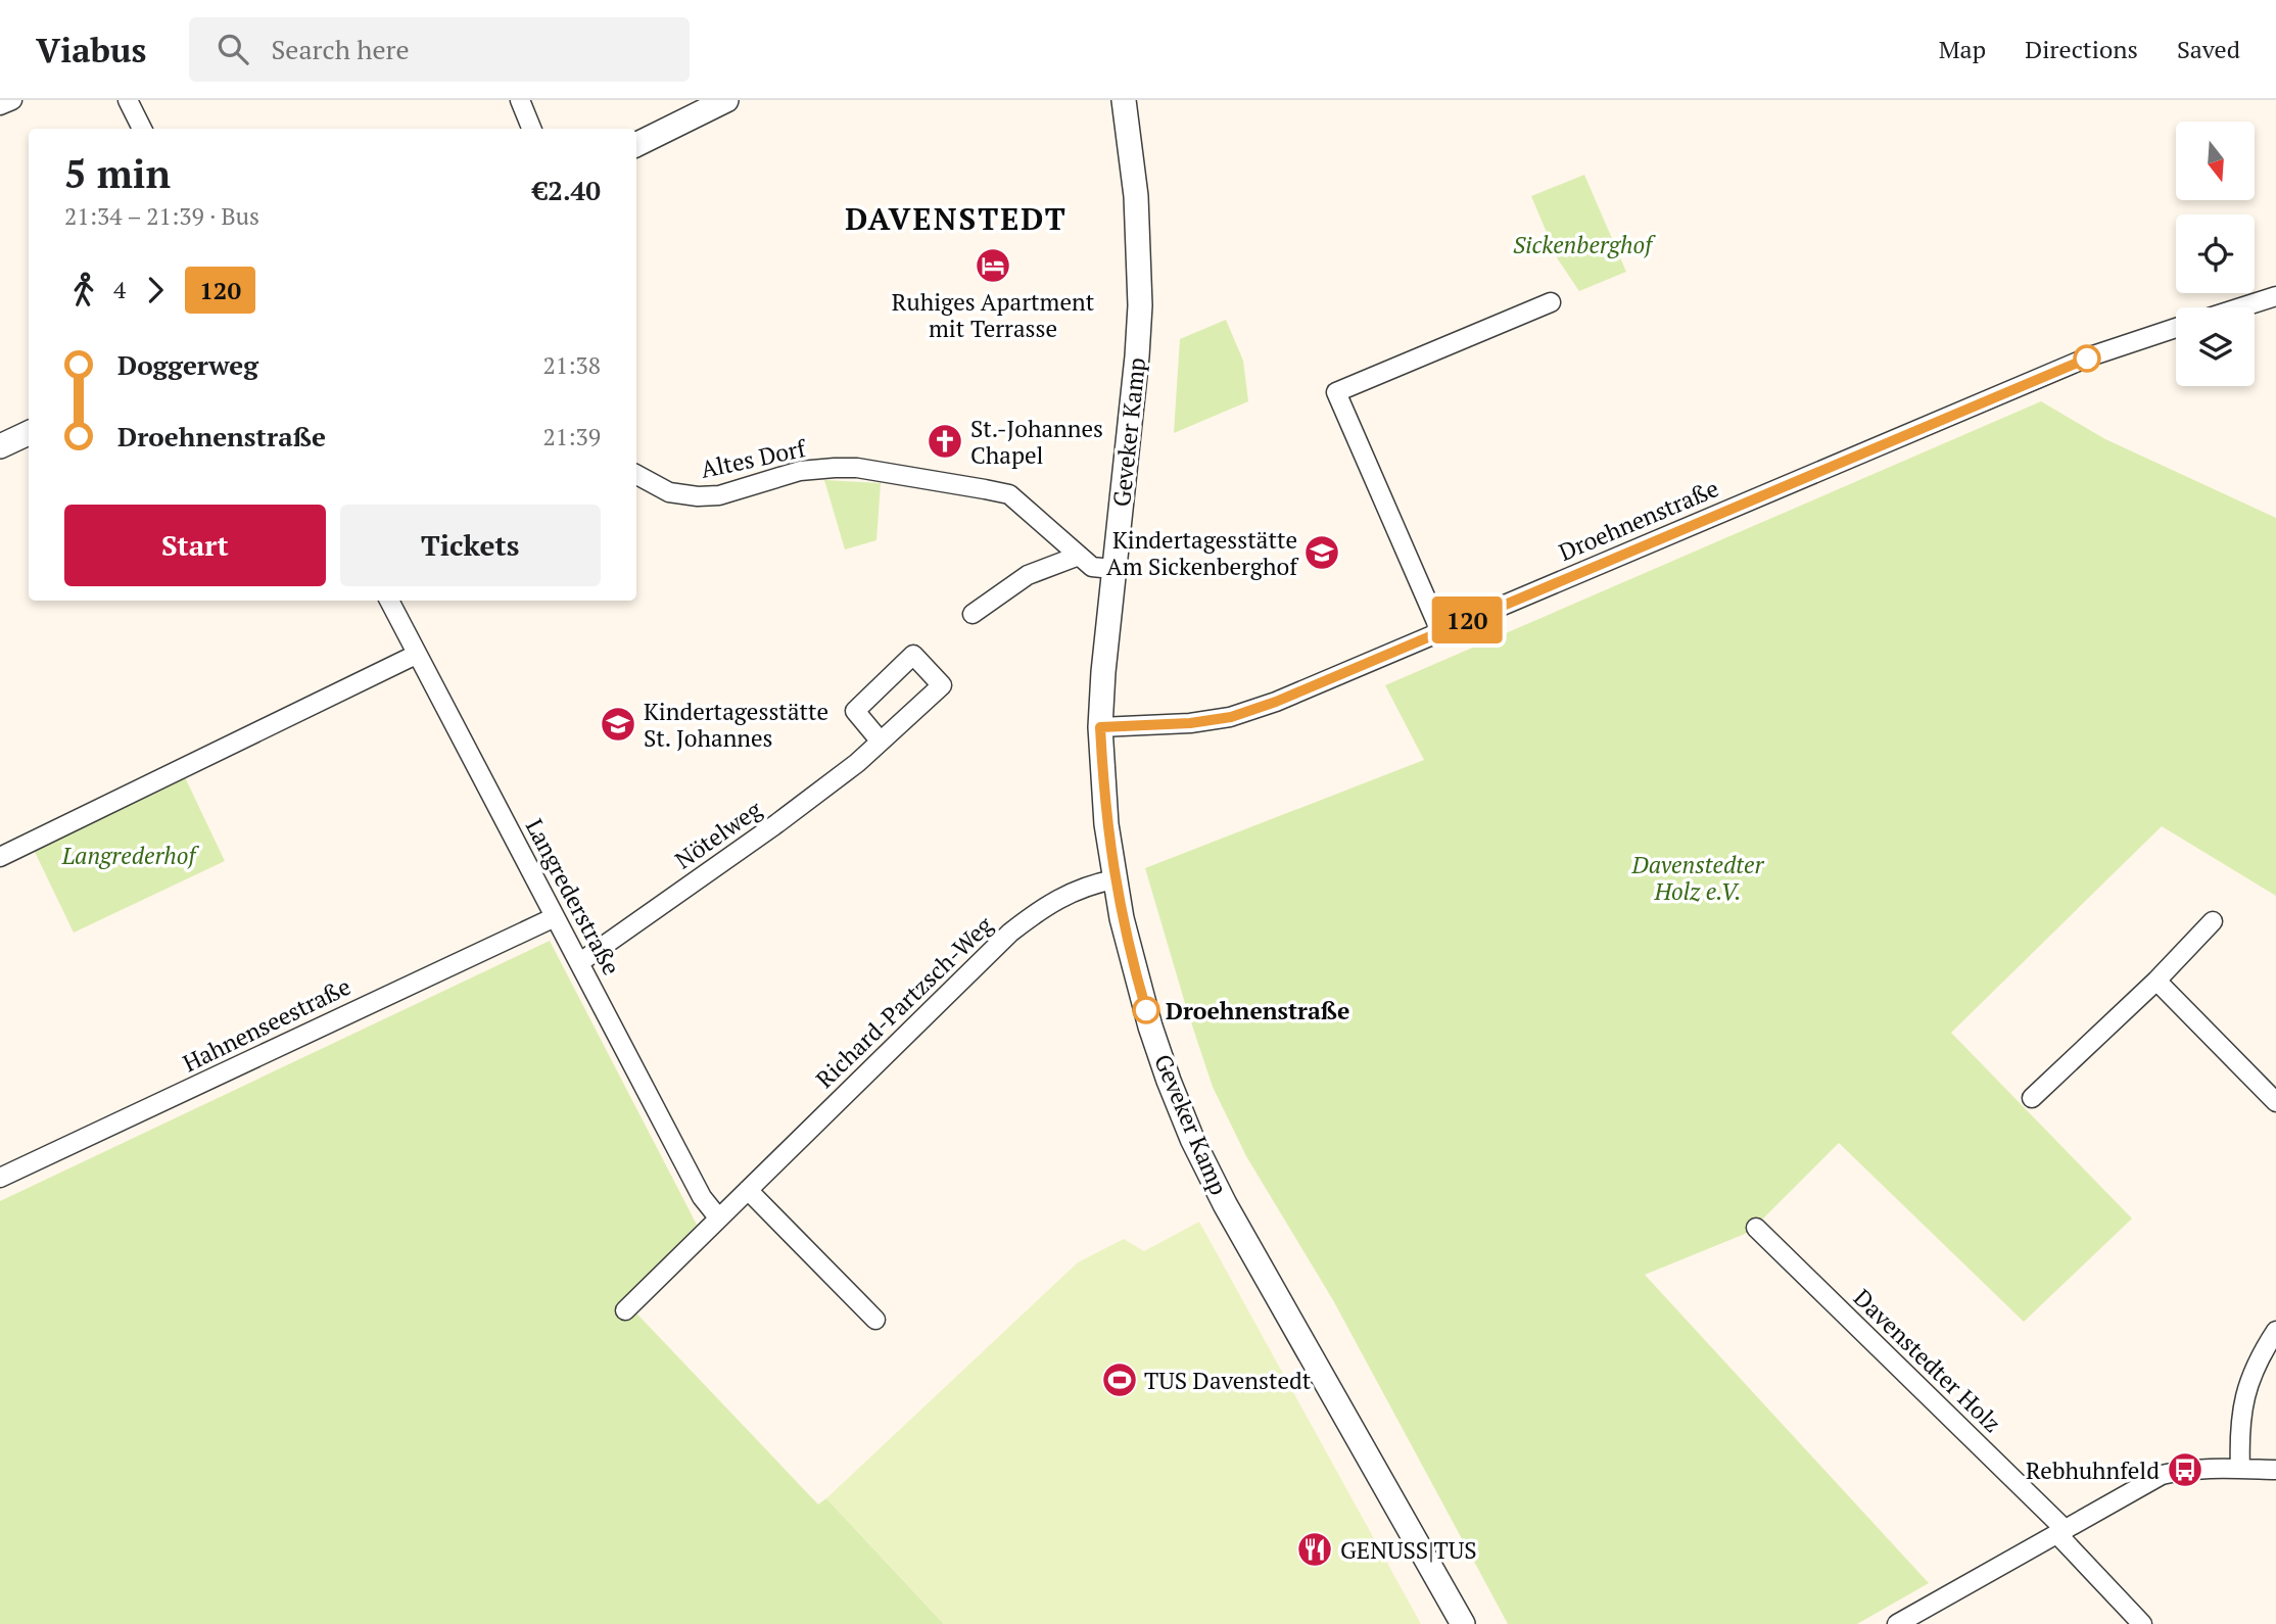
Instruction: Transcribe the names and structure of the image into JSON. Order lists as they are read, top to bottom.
{
  "streets": {
    "street": [
      "Geveker Kamp",
      "Altes Dorf",
      "Droehnenstraße",
      "Nötelweg",
      "Langrederstraße",
      "Richard-Partzsch-Weg",
      "Hahnenseestraße",
      "Davenstedter Holz"
    ]
  },
  "crossings": [
    ["Geveker Kamp", "Altes Dorf"],
    ["Geveker Kamp", "Droehnenstraße"],
    ["Geveker Kamp", "Richard-Partzsch-Weg"],
    ["Nötelweg", "Langrederstraße"],
    ["Langrederstraße", "Richard-Partzsch-Weg"],
    ["Langrederstraße", "Hahnenseestraße"]
  ],
  "districts": ["DAVENSTEDT"],
  "parks": ["Sickenberghof", "Langrederhof", "Davenstedter Holz e.V."],
  "places": {
    "hotel": ["Ruhiges Apartment mit Terrasse"],
    "church": ["St.-Johannes Chapel"],
    "school or university": ["Kindertagesstätte Am Sickenberghof", "Kindertagesstätte St. Johannes"],
    "other": ["Droehnenstraße"],
    "sports": ["TUS Davenstedt"],
    "bus stop": ["Rebhuhnfeld"],
    "restaurant": ["GENUSS|TUS"]
  },
  "lines": ["bus line 120"],
  "north": "bottom",
  "page": {
    "header": "Viabus",
    "search": "Search here",
    "nav": ["Map", "Directions", "Saved"],
    "on_map": "120",
    "heading": ["5 min", "21:34 – 21:39 · Bus", "€2.40"],
    "legs": ["4", "120"],
    "list": [
      {
        "name": "Doggerweg",
        "value": "21:38"
      },
      {
        "name": "Droehnenstraße",
        "value": "21:39"
      }
    ],
    "buttons": ["Start", "Tickets"]
  }
}
